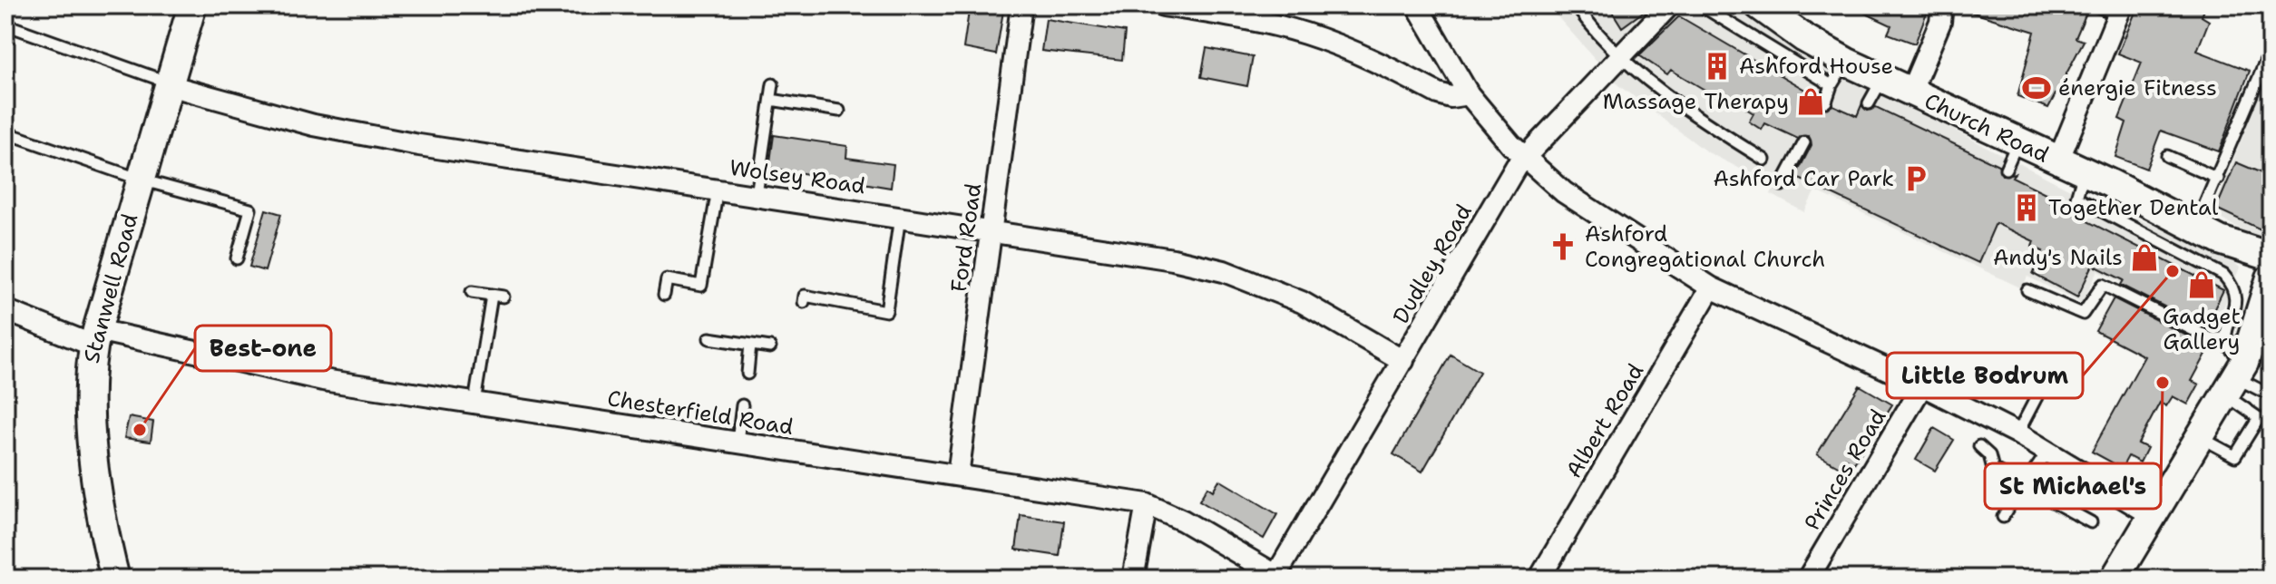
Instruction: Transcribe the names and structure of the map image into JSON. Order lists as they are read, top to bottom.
{
  "streets": {
    "main road": ["Church Road", "Stanwell Road"],
    "street": [
      "Wolsey Road",
      "Ford Road",
      "Dudley Road",
      "Chesterfield Road",
      "Albert Road",
      "Princes Road"
    ]
  },
  "crossings": [
    ["Wolsey Road", "Ford Road"],
    ["Wolsey Road", "Dudley Road"],
    ["Wolsey Road", "Stanwell Road"],
    ["Ford Road", "Chesterfield Road"],
    ["Dudley Road", "Chesterfield Road"],
    ["Stanwell Road", "Chesterfield Road"]
  ],
  "places": {
    "building": ["Ashford House", "Together Dental"],
    "sports": ["énergie Fitness"],
    "shop": ["Massage Therapy", "Andy's Nails", "Gadget Gallery"],
    "parking": ["Ashford Car Park"],
    "church": ["Ashford Congregational Church"],
    "other": ["Little Bodrum", "St Michael's", "Best-one"]
  }
}
